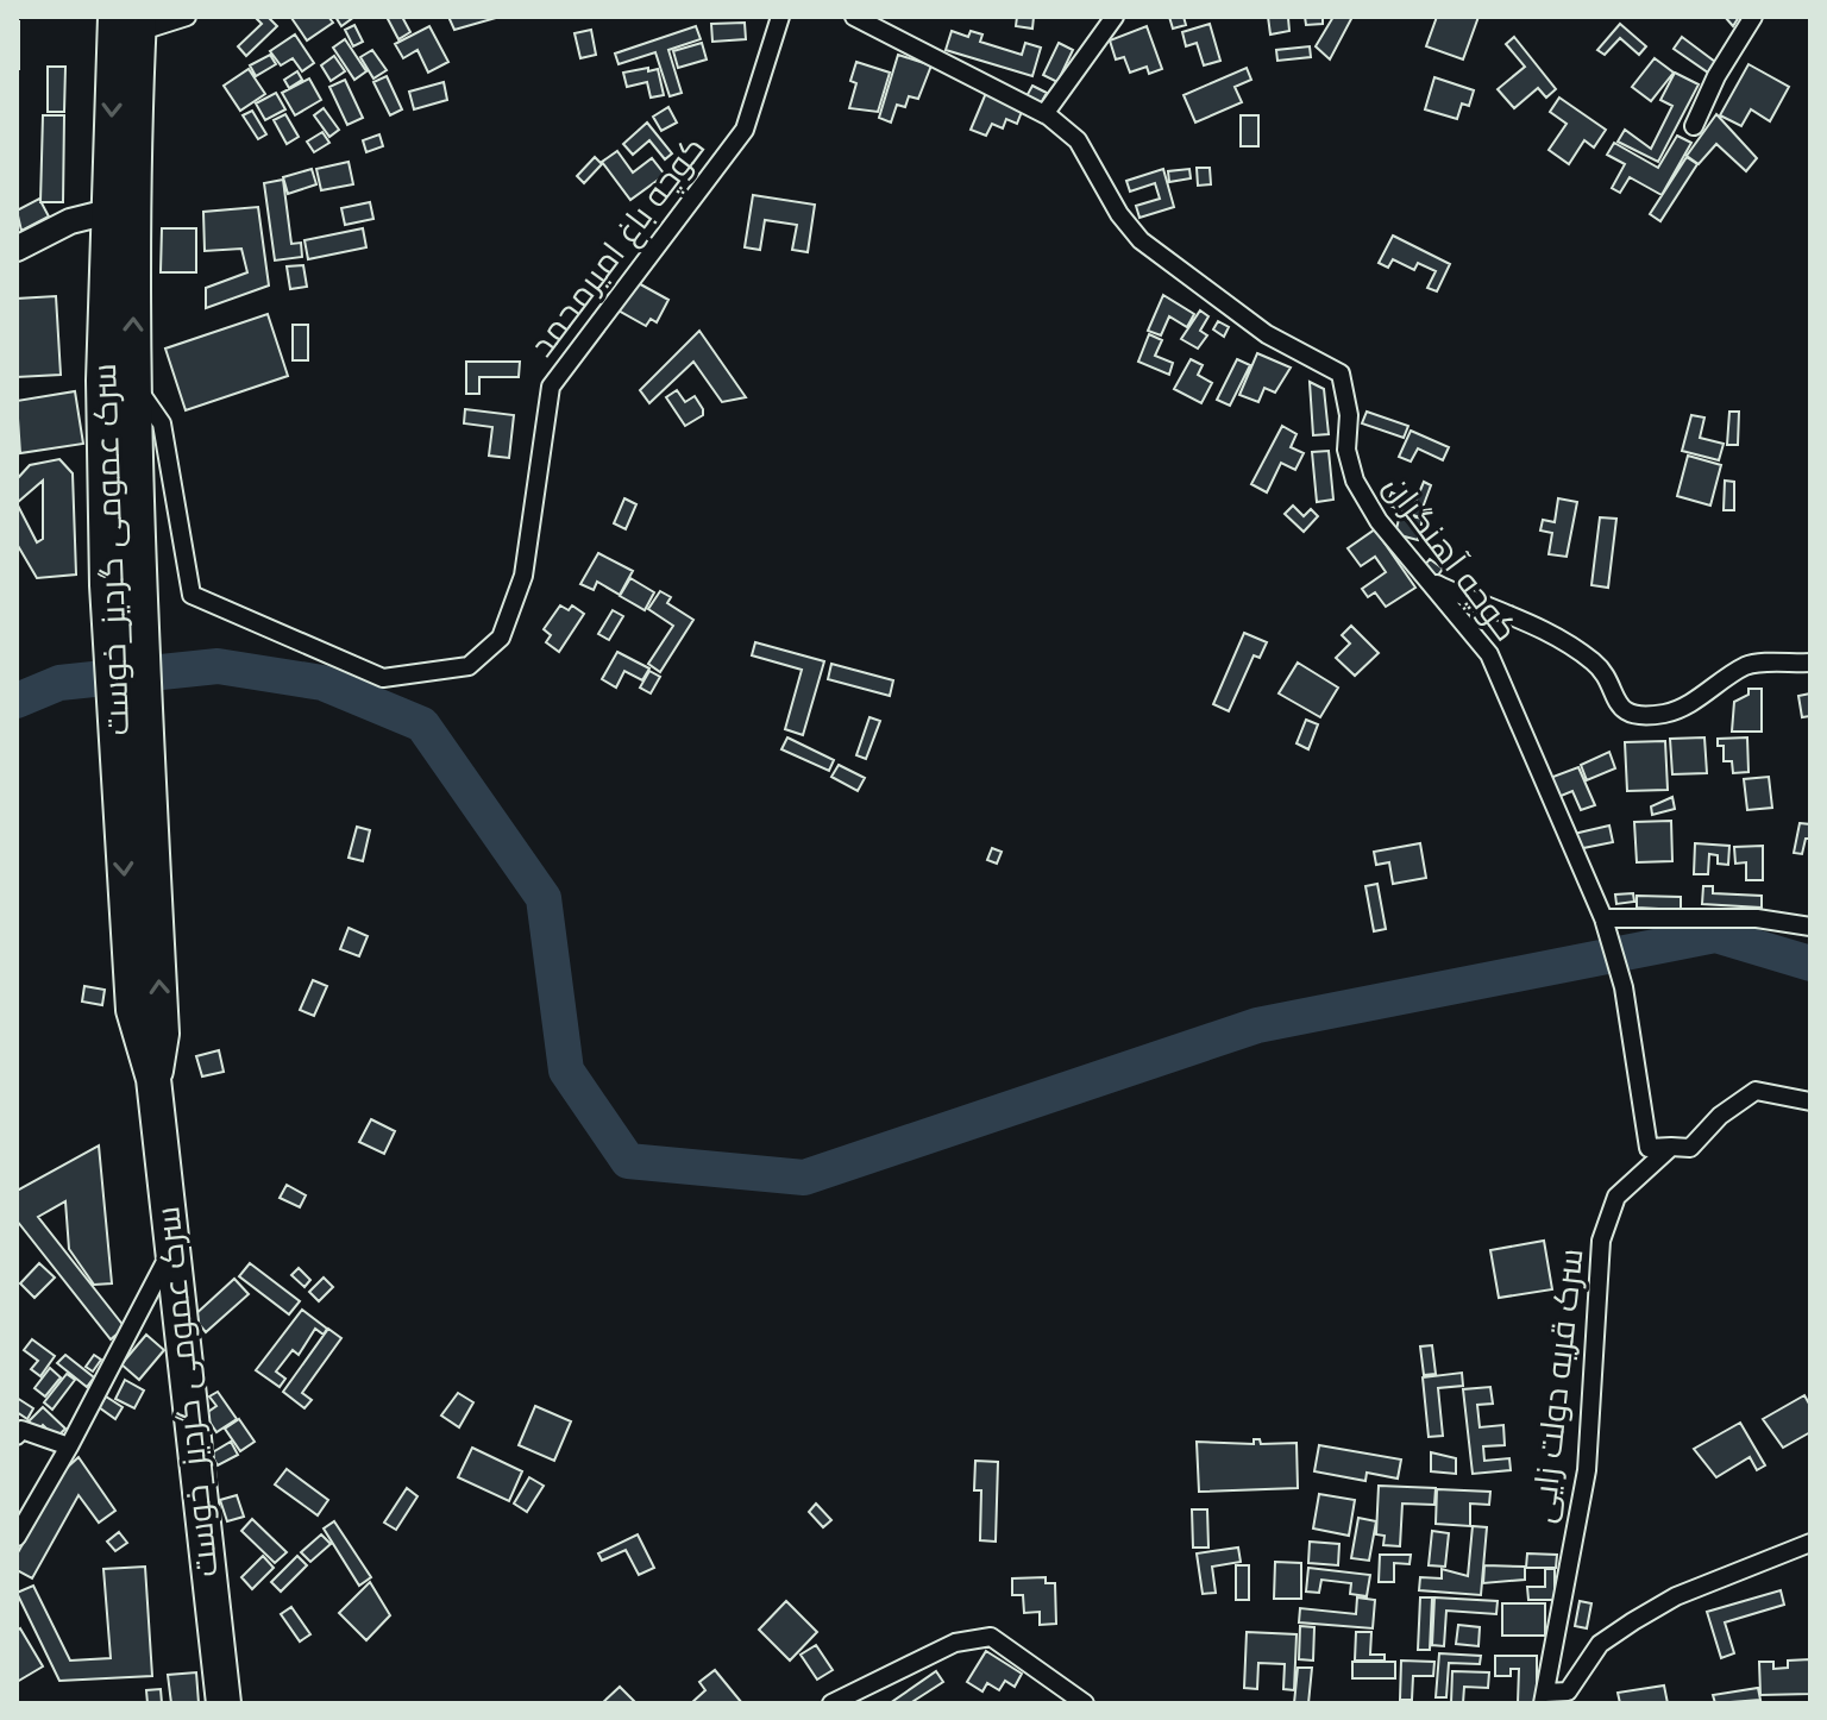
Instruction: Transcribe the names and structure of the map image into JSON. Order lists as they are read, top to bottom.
{
  "streets": {
    "highway": ["سرک عمومی گردیز_خوست"],
    "street": ["کوچه باغ امیرمحمد", "کوچه آهنگران", "سرک قریه دولت زایی"]
  },
  "crossings": [
    ["کوچه باغ امیرمحمد", "سرک عمومی گردیز_خوست"],
    ["کوچه آهنگران", "سرک قریه دولت زایی"]
  ]
}
